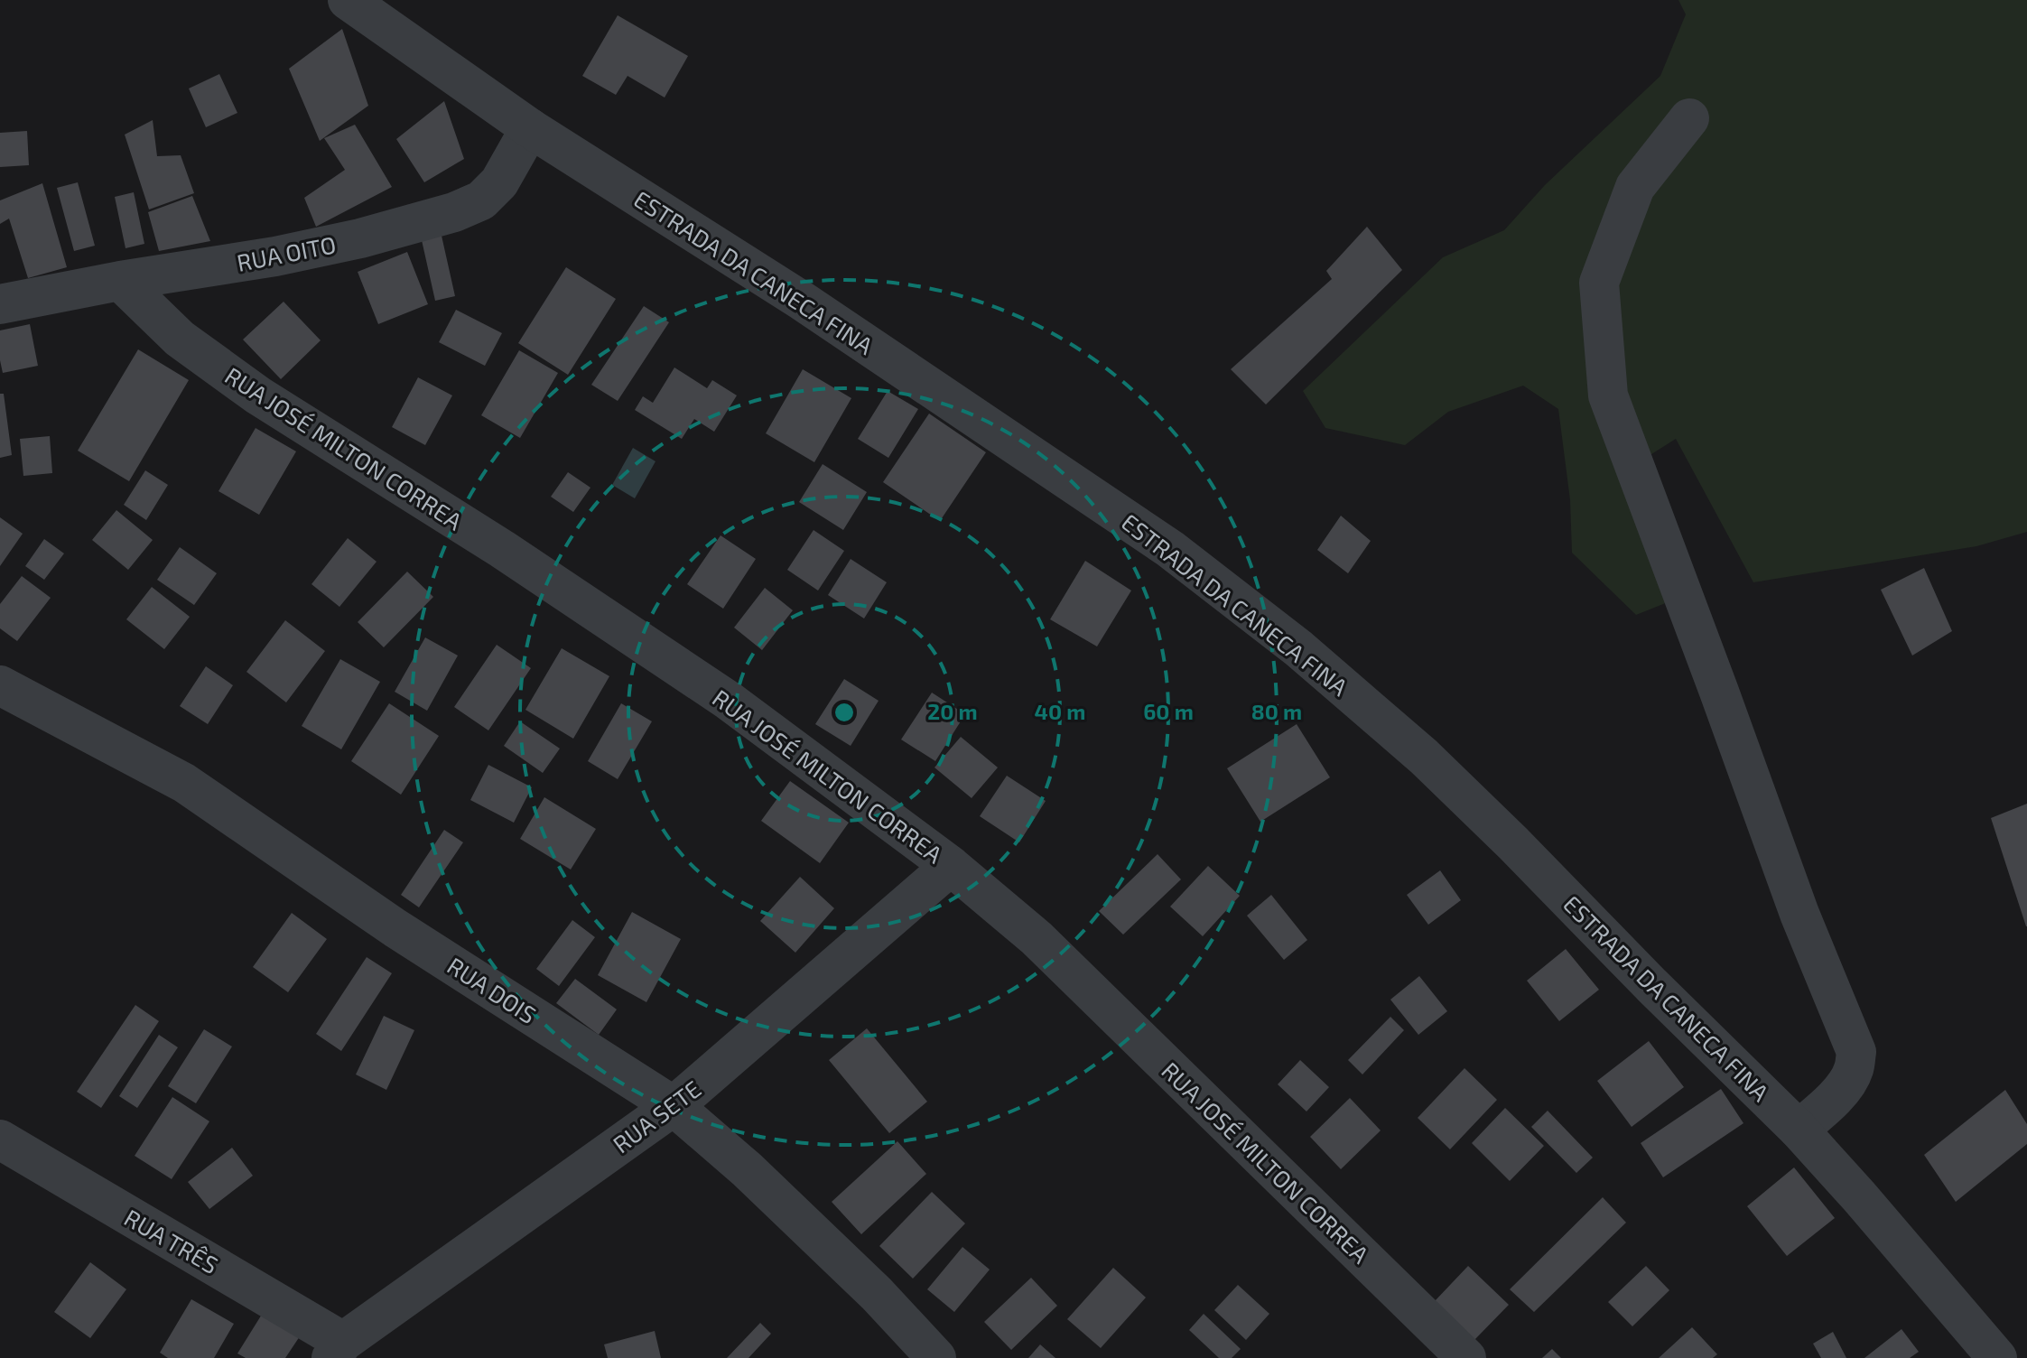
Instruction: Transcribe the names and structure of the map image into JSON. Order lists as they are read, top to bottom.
{
  "streets": {
    "street": [
      "RUA OITO",
      "ESTRADA DA CANECA FINA",
      "RUA JOSÉ MILTON CORREA",
      "RUA DOIS",
      "RUA SETE",
      "RUA TRÊS"
    ]
  },
  "crossings": [
    ["RUA OITO", "ESTRADA DA CANECA FINA"],
    ["RUA OITO", "RUA JOSÉ MILTON CORREA"],
    ["RUA JOSÉ MILTON CORREA", "RUA SETE"],
    ["RUA DOIS", "RUA SETE"],
    ["RUA SETE", "RUA TRÊS"]
  ],
  "rings": [
    "20 m",
    "40 m",
    "60 m",
    "80 m"
  ]
}
